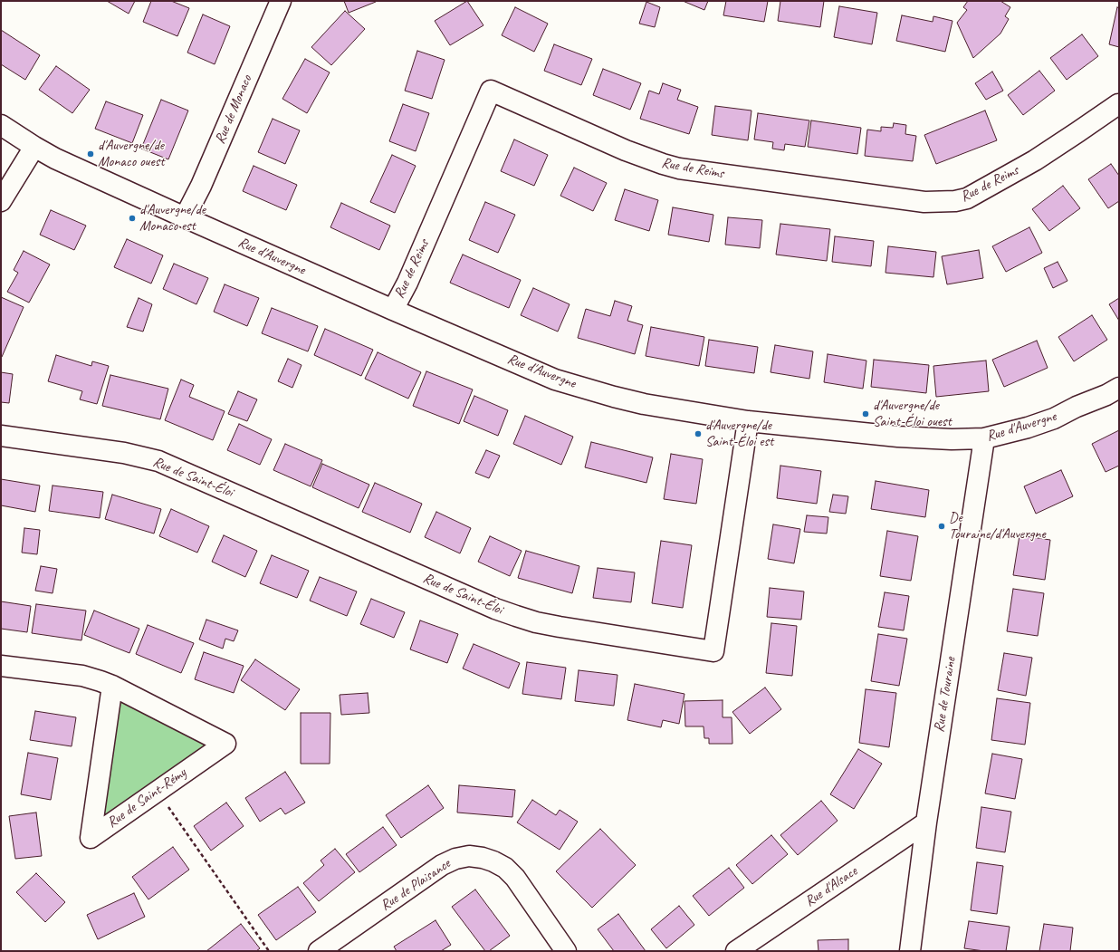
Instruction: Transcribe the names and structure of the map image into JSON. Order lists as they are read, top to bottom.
{
  "streets": {
    "street": [
      "Rue de Monaco",
      "Rue de Reims",
      "Rue d'Auvergne",
      "Rue de Saint-Éloi",
      "Rue de Touraine",
      "Rue de Saint-Rémy",
      "Rue de Plaisance",
      "Rue d'Alsace"
    ]
  },
  "crossings": [
    ["Rue de Monaco", "Rue d'Auvergne"],
    ["Rue de Reims", "Rue d'Auvergne"],
    ["Rue d'Auvergne", "Rue de Saint-Éloi"],
    ["Rue d'Auvergne", "Rue de Touraine"],
    ["Rue de Touraine", "Rue d'Alsace"]
  ],
  "places": [
    "d'Auvergne/de Monaco ouest",
    "d'Auvergne/de Monaco est",
    "d'Auvergne/de Saint-Éloi ouest",
    "d'Auvergne/de Saint-Éloi est",
    "De Touraine/d'Auvergne"
  ]
}
